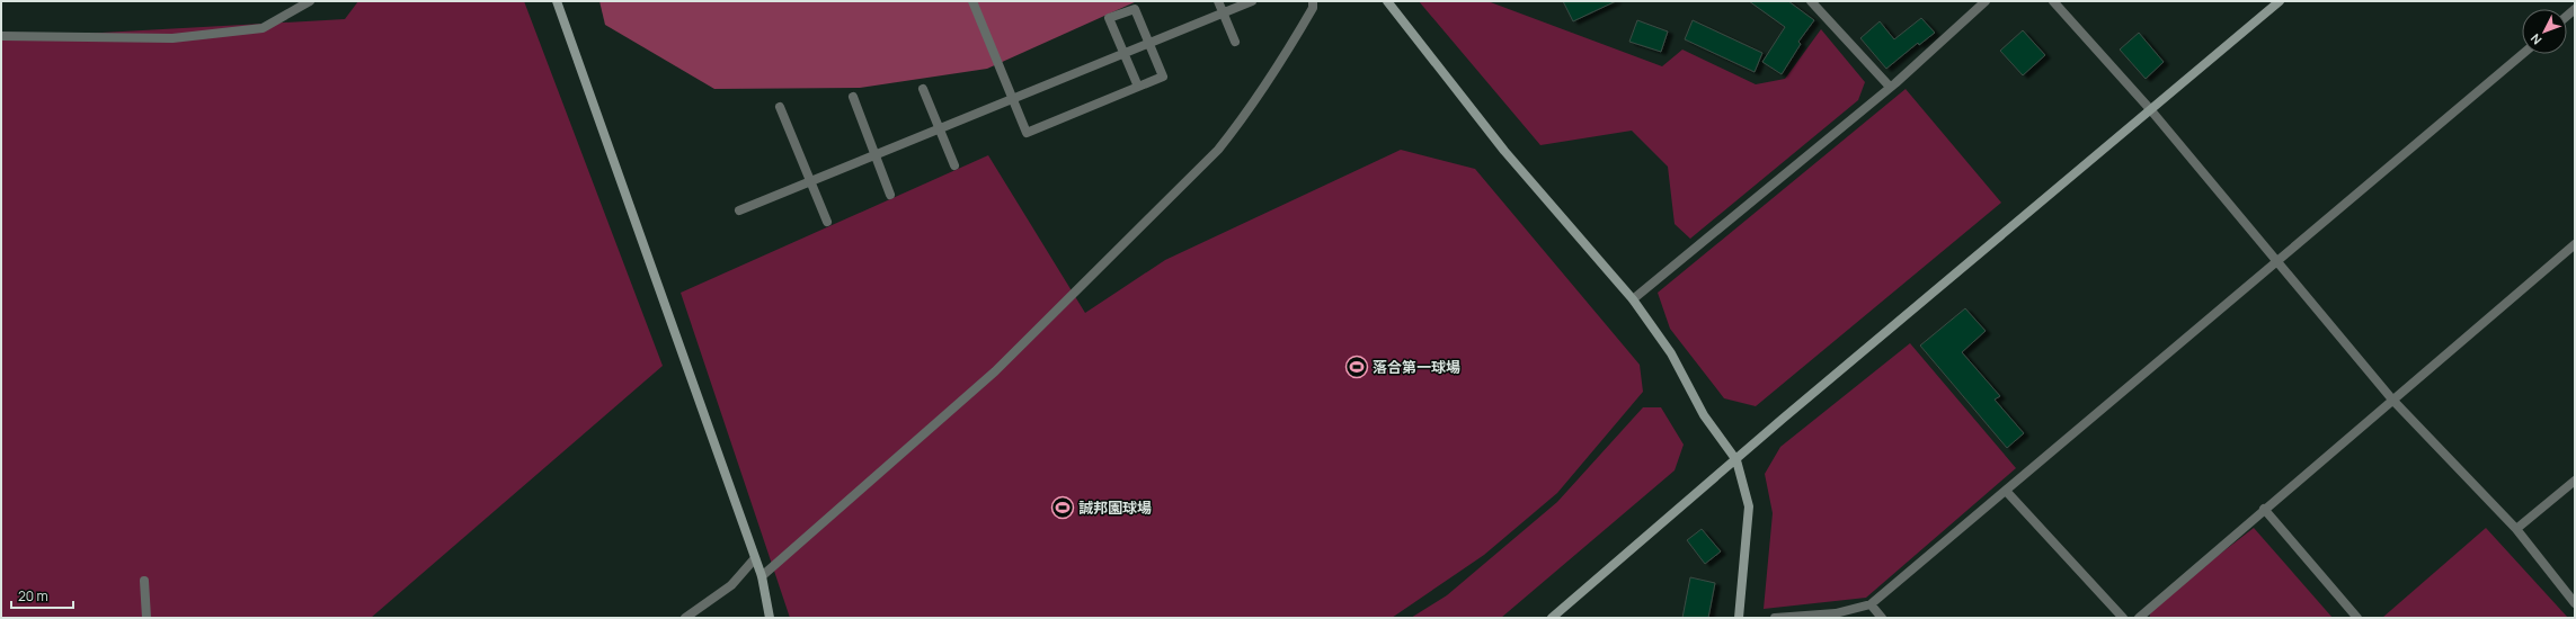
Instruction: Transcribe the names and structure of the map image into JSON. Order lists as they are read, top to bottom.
{
  "places": {
    "sports": ["落合第一球場", "誠邦園球場"]
  },
  "scale_bar": "20 m",
  "north": "bottom left"
}
